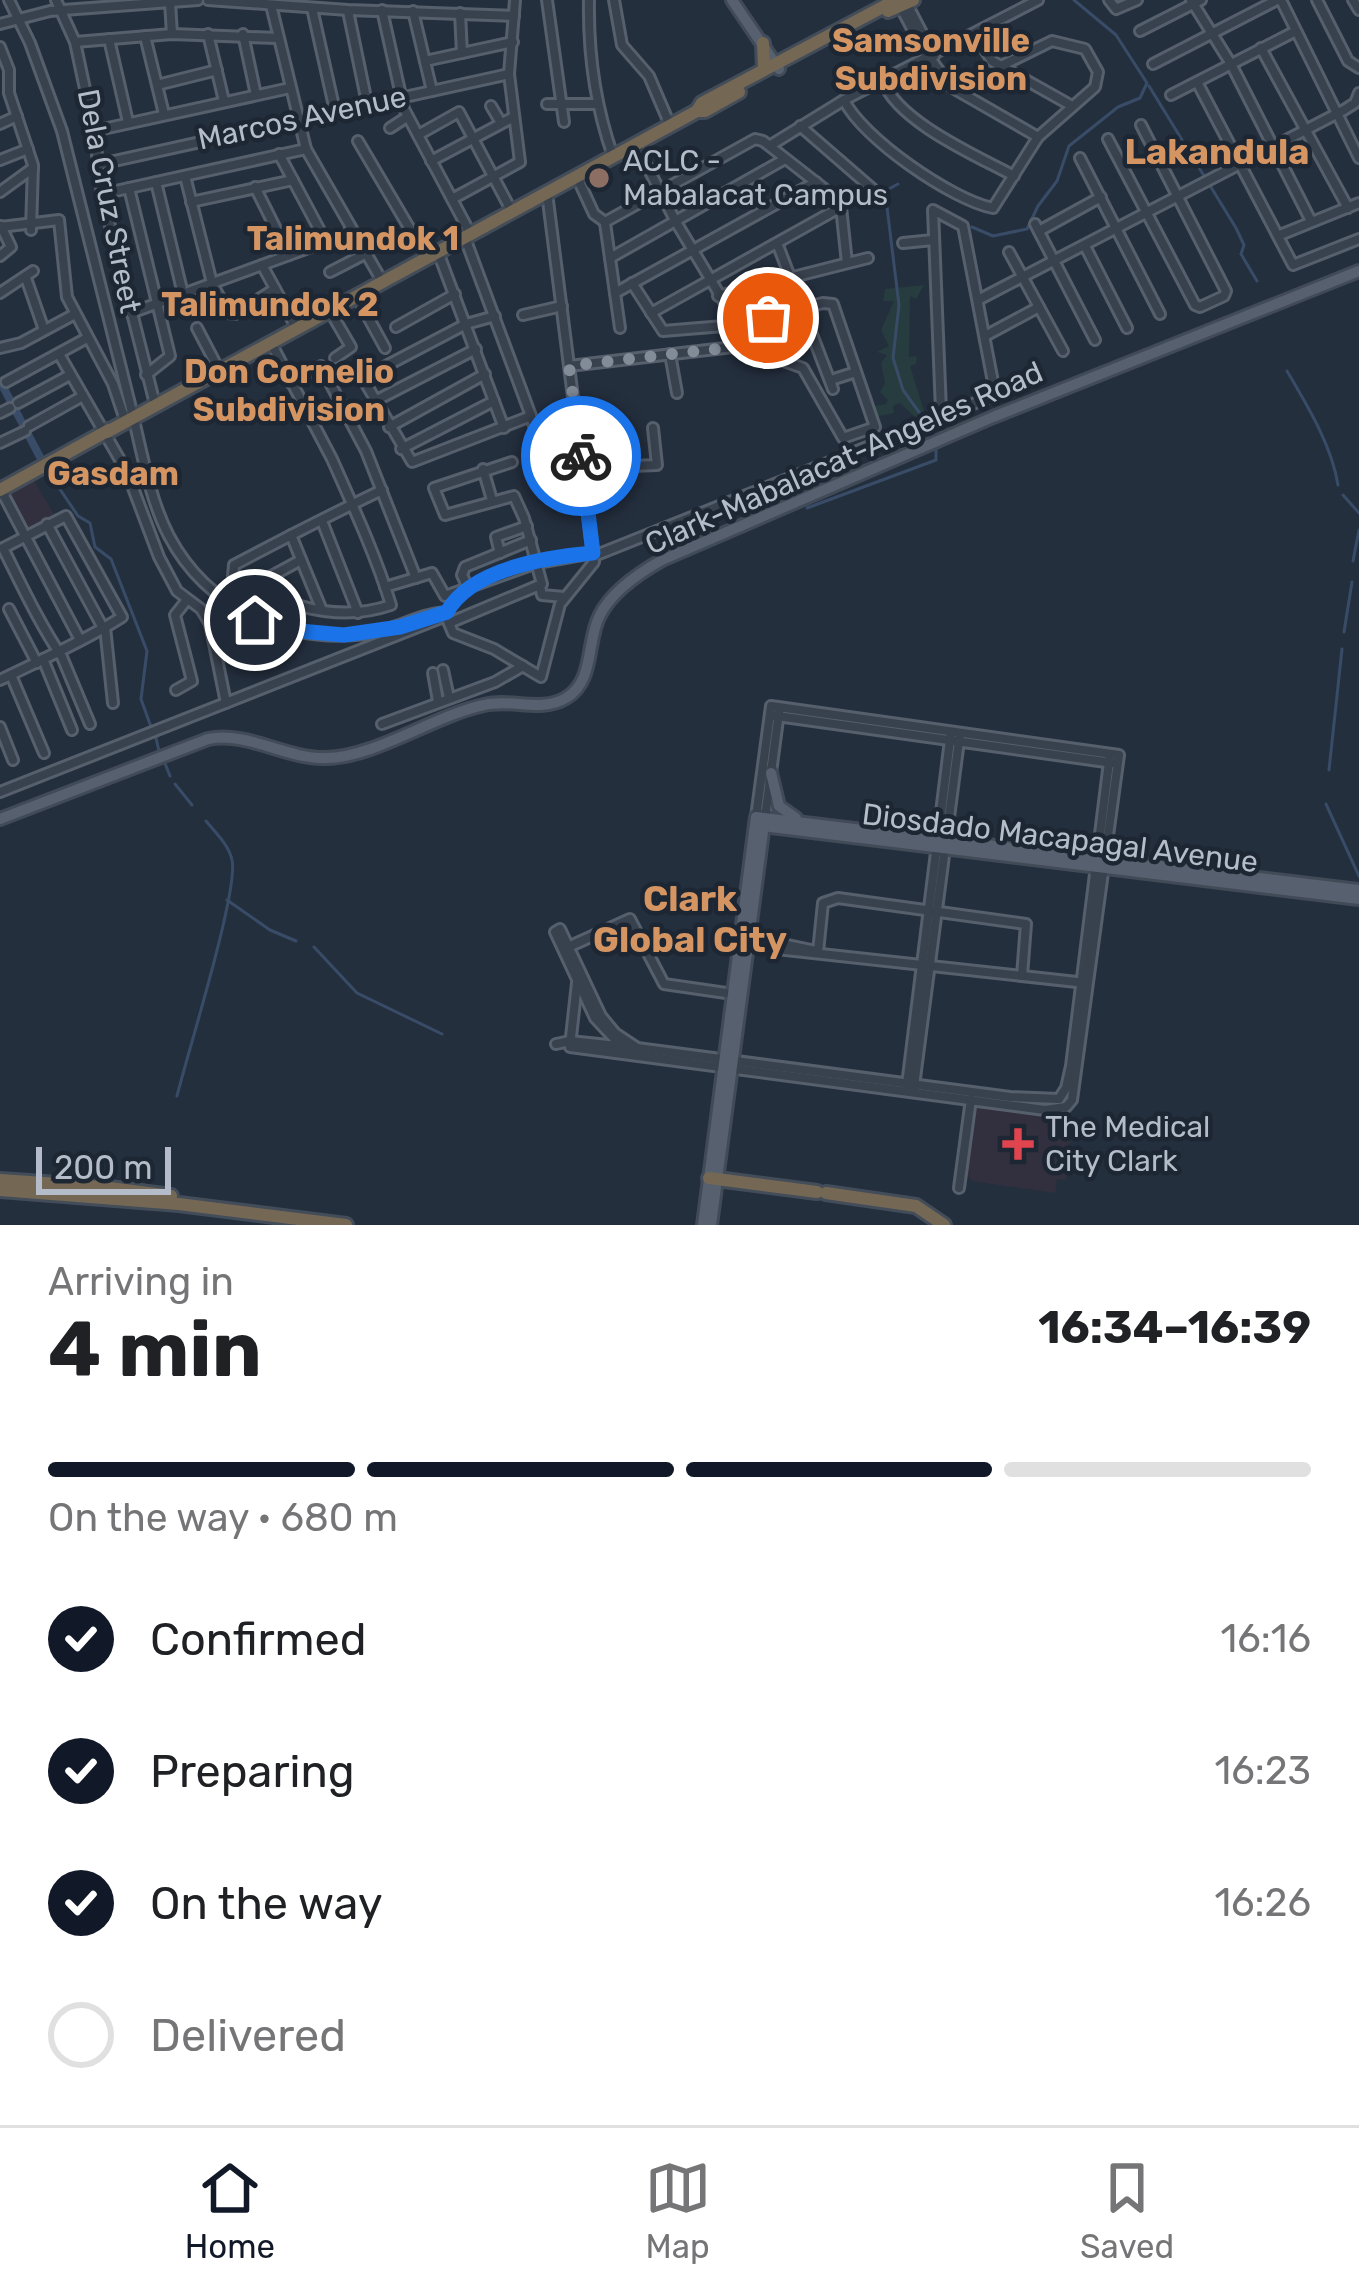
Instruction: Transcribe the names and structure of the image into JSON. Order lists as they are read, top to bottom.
{
  "streets": {
    "main road": ["Clark-Mabalacat-Angeles Road", "Diosdado Macapagal Avenue"],
    "street": ["Marcos Avenue", "Dela Cruz Street"]
  },
  "crossings": [
    ["Marcos Avenue", "Dela Cruz Street"]
  ],
  "districts": [
    "Samsonville Subdivision",
    "Lakandula",
    "Talimundok 1",
    "Talimundok 2",
    "Don Cornelio Subdivision",
    "Gasdam",
    "Clark Global City"
  ],
  "places": {
    "other": ["ACLC - Mabalacat Campus"],
    "health": ["The Medical City Clark"]
  },
  "scale_bar": "200 m",
  "page": {
    "scale": "200 m",
    "heading": ["4 min", "Arriving in", "16:34–16:39"],
    "bar": "On the way · 680 m",
    "list": [
      ["Confirmed", "16:16"],
      ["Preparing", "16:23"],
      ["On the way", "16:26"],
      "Delivered"
    ],
    "tabs": ["Home", "Map", "Saved"]
  }
}
